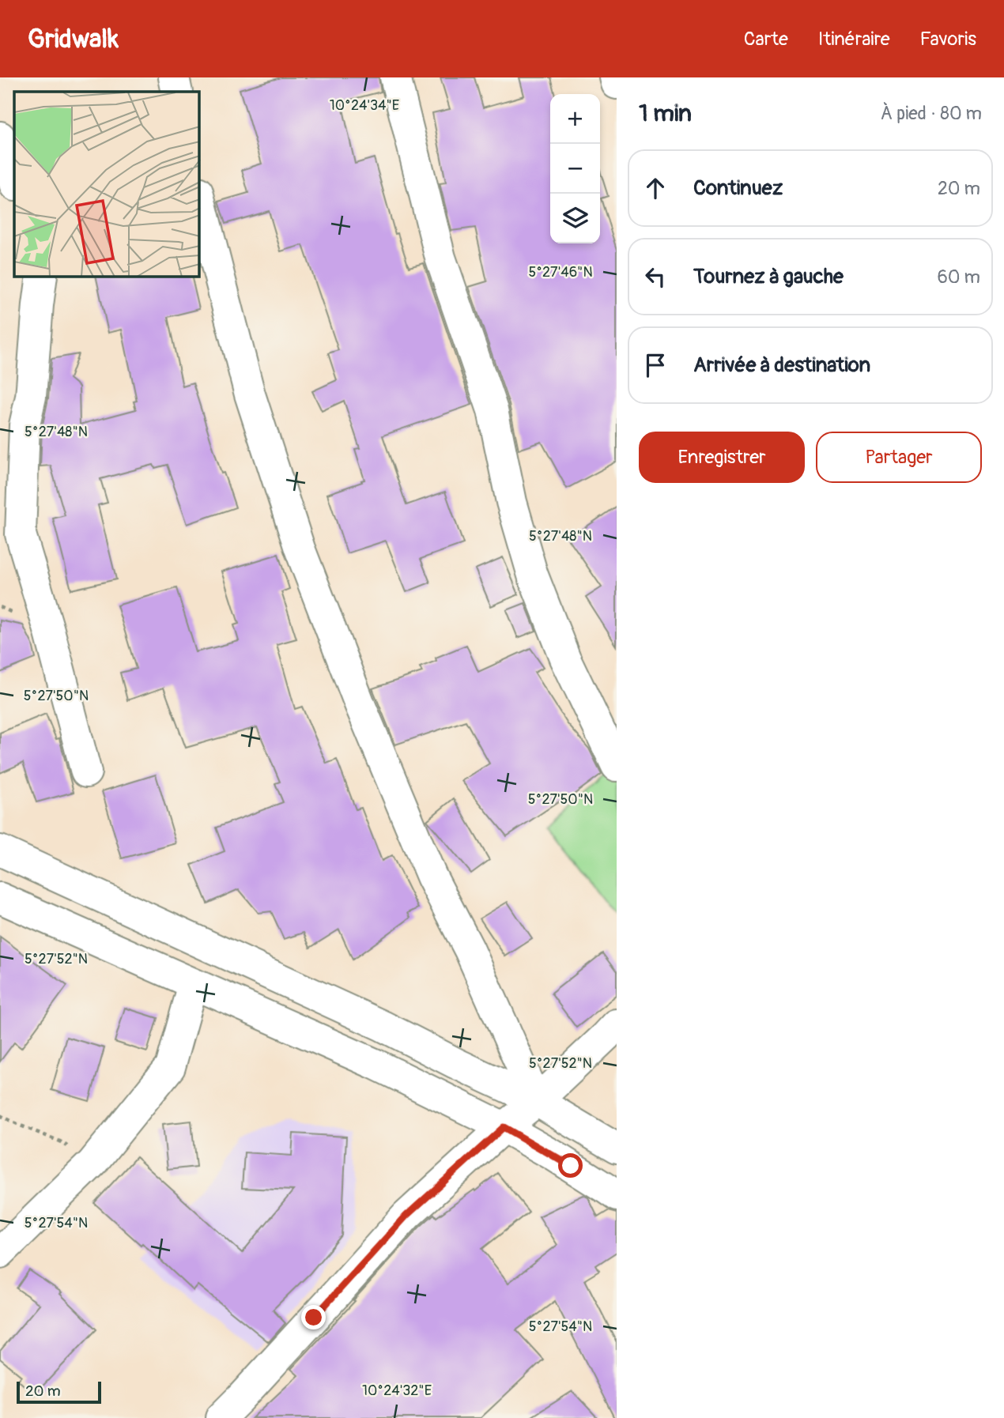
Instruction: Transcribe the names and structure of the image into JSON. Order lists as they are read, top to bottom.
{
  "scale_bar": "20 m",
  "page": {
    "header": "Gridwalk",
    "nav": ["Carte", "Itinéraire", "Favoris"],
    "heading": ["1 min", "À pied · 80 m"],
    "map_buttons": ["+", "−"],
    "list": [
      ["Continuez", "20 m"],
      ["Tournez à gauche", "60 m"],
      "Arrivée à destination"
    ],
    "buttons": ["Enregistrer", "Partager"],
    "scale": "20 m"
  },
  "coordinates": [
    "10°24'34\"E",
    "5°27'46\"N",
    "5°27'48\"N",
    "5°27'50\"N",
    "5°27'52\"N",
    "5°27'54\"N",
    "10°24'32\"E"
  ]
}
